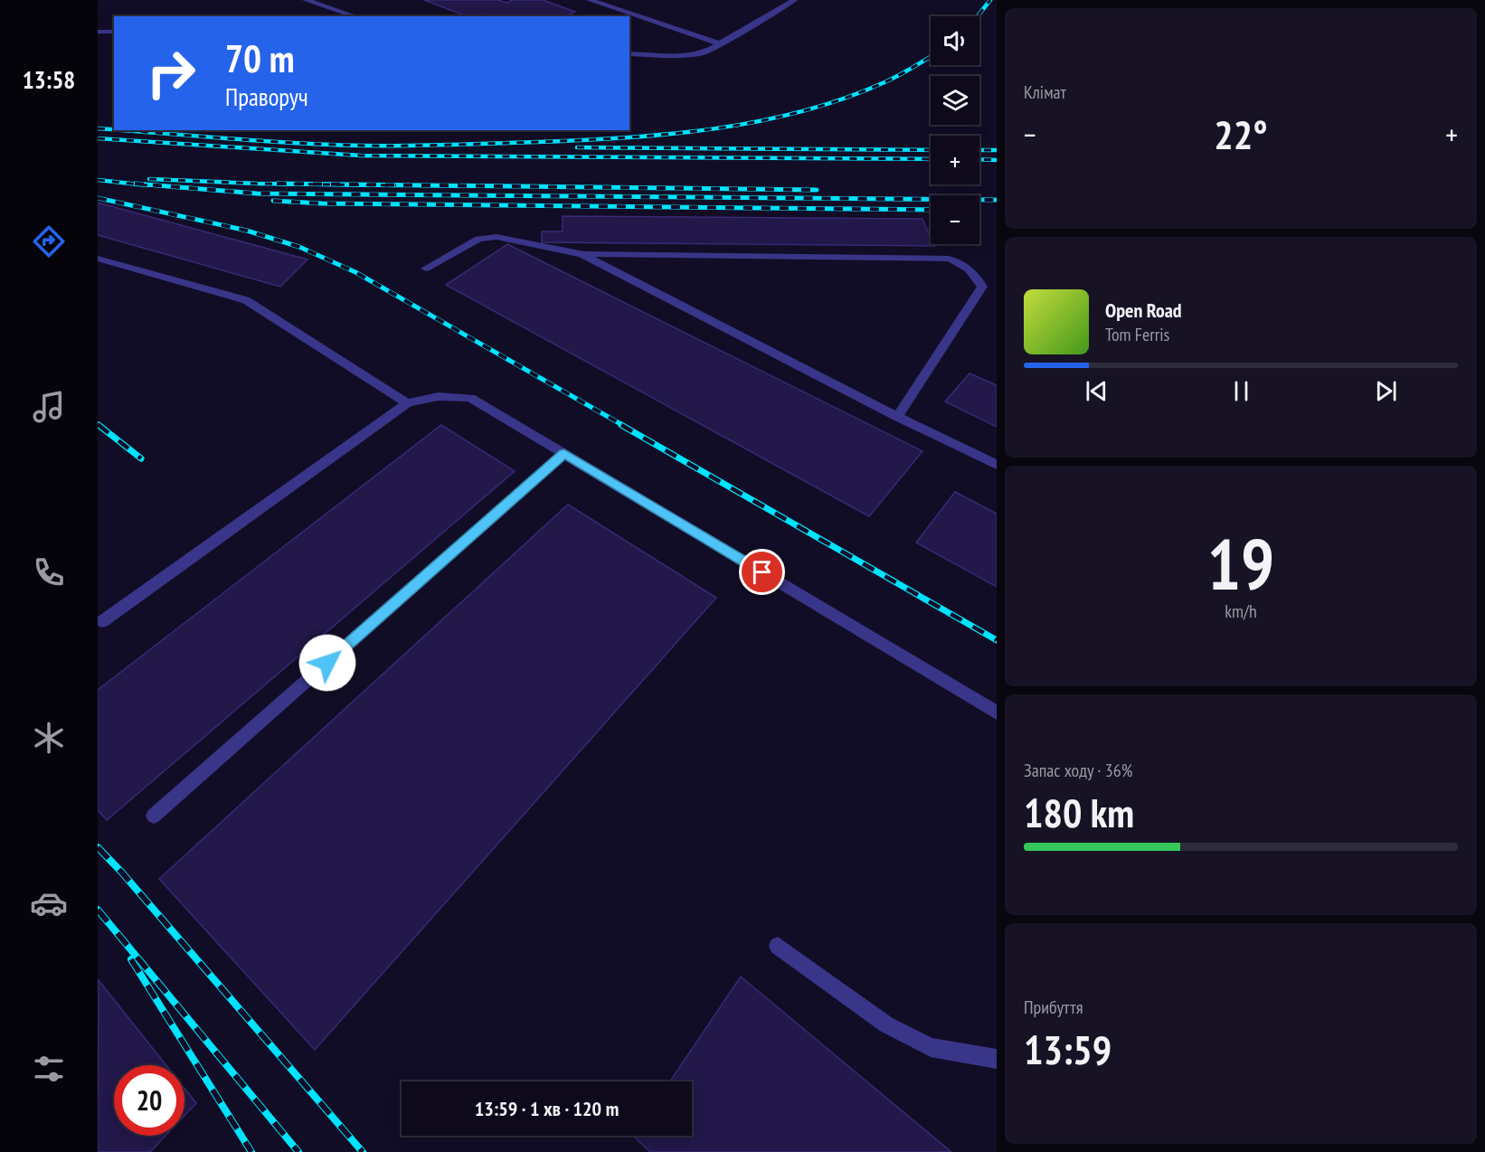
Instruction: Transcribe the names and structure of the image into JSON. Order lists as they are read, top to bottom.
{
  "page": {
    "tabs": "13:58",
    "tile": [
      "Клімат",
      ["19", "km/h"],
      ["Запас ходу · 36%", "180 km"],
      ["Прибуття", "13:59"]
    ],
    "map_buttons": ["+", "−"],
    "turn": ["70 m", "Праворуч"],
    "heat": ["−", "22°", "+"],
    "song": ["Open Road", "Tom Ferris"],
    "limit": "20",
    "trip": "13:59 · 1 хв · 120 m"
  }
}
